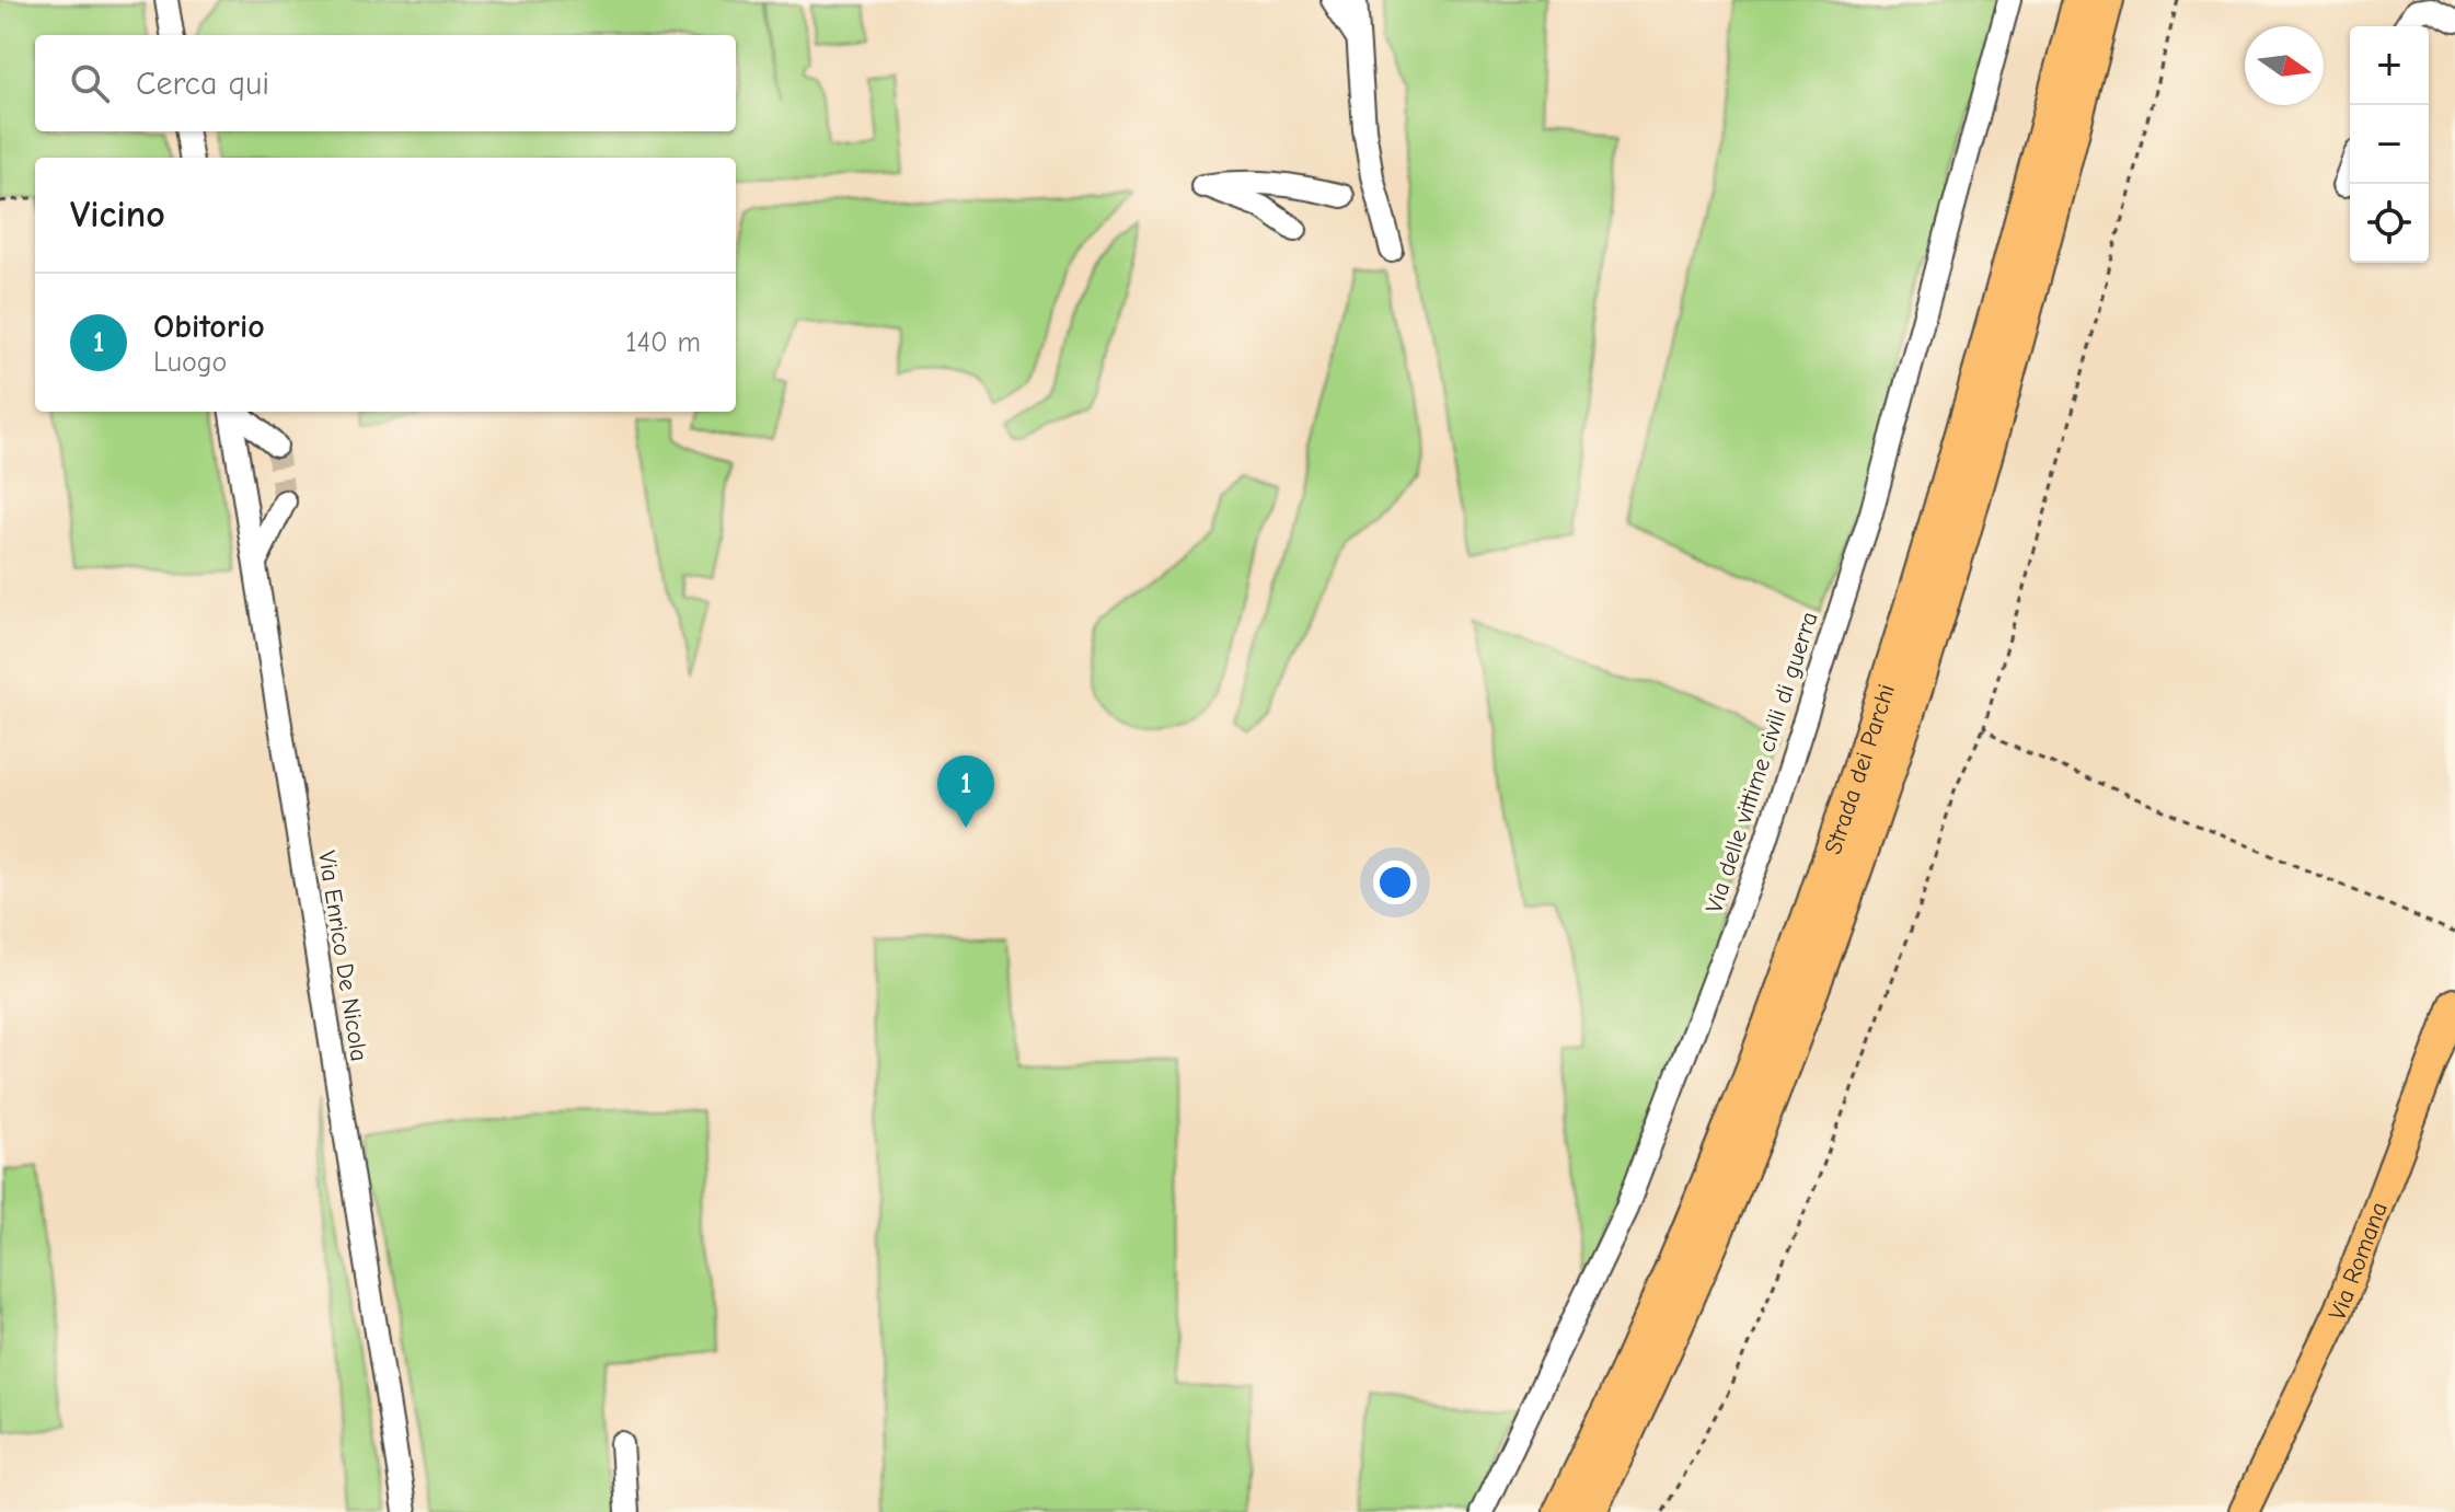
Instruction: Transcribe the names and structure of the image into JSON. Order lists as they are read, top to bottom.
{
  "streets": {
    "highway": ["Strada dei Parchi"],
    "main road": ["Via Romana"],
    "street": ["Via delle vittime civili di guerra", "Via Enrico De Nicola"]
  },
  "north": "right",
  "page": {
    "map_buttons": ["+", "−"],
    "search": "Cerca qui",
    "heading": "Vicino",
    "list": [
      {
        "mark": "1",
        "name": "Obitorio",
        "note": "Luogo",
        "value": "140 m"
      }
    ],
    "pins": "1"
  }
}
